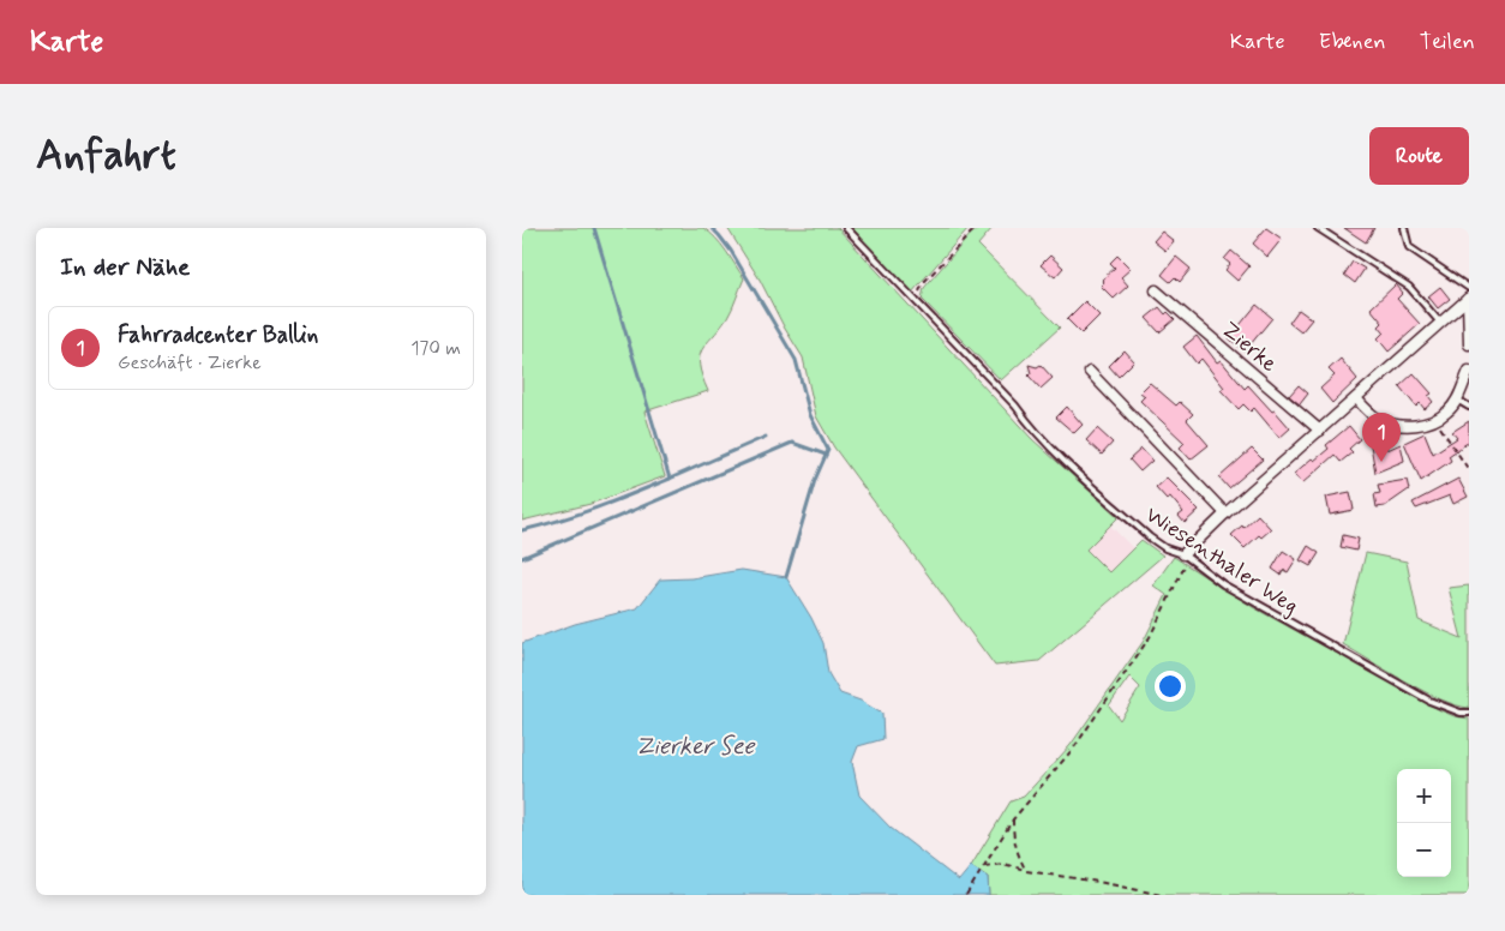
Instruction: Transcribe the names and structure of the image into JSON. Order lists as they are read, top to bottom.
{
  "streets": {
    "street": ["Zierke"],
    "lane": ["Wiesenthaler Weg"]
  },
  "water": ["Zierker See"],
  "page": {
    "header": "Karte",
    "nav": ["Karte", "Ebenen", "Teilen"],
    "buttons": "Route",
    "title": "Anfahrt",
    "heading": "In der Nähe",
    "list": [
      {
        "mark": "1",
        "name": "Fahrradcenter Ballin",
        "note": "Geschäft · Zierke",
        "value": "170 m"
      }
    ],
    "pins": "1",
    "map_buttons": ["+", "−"]
  }
}
